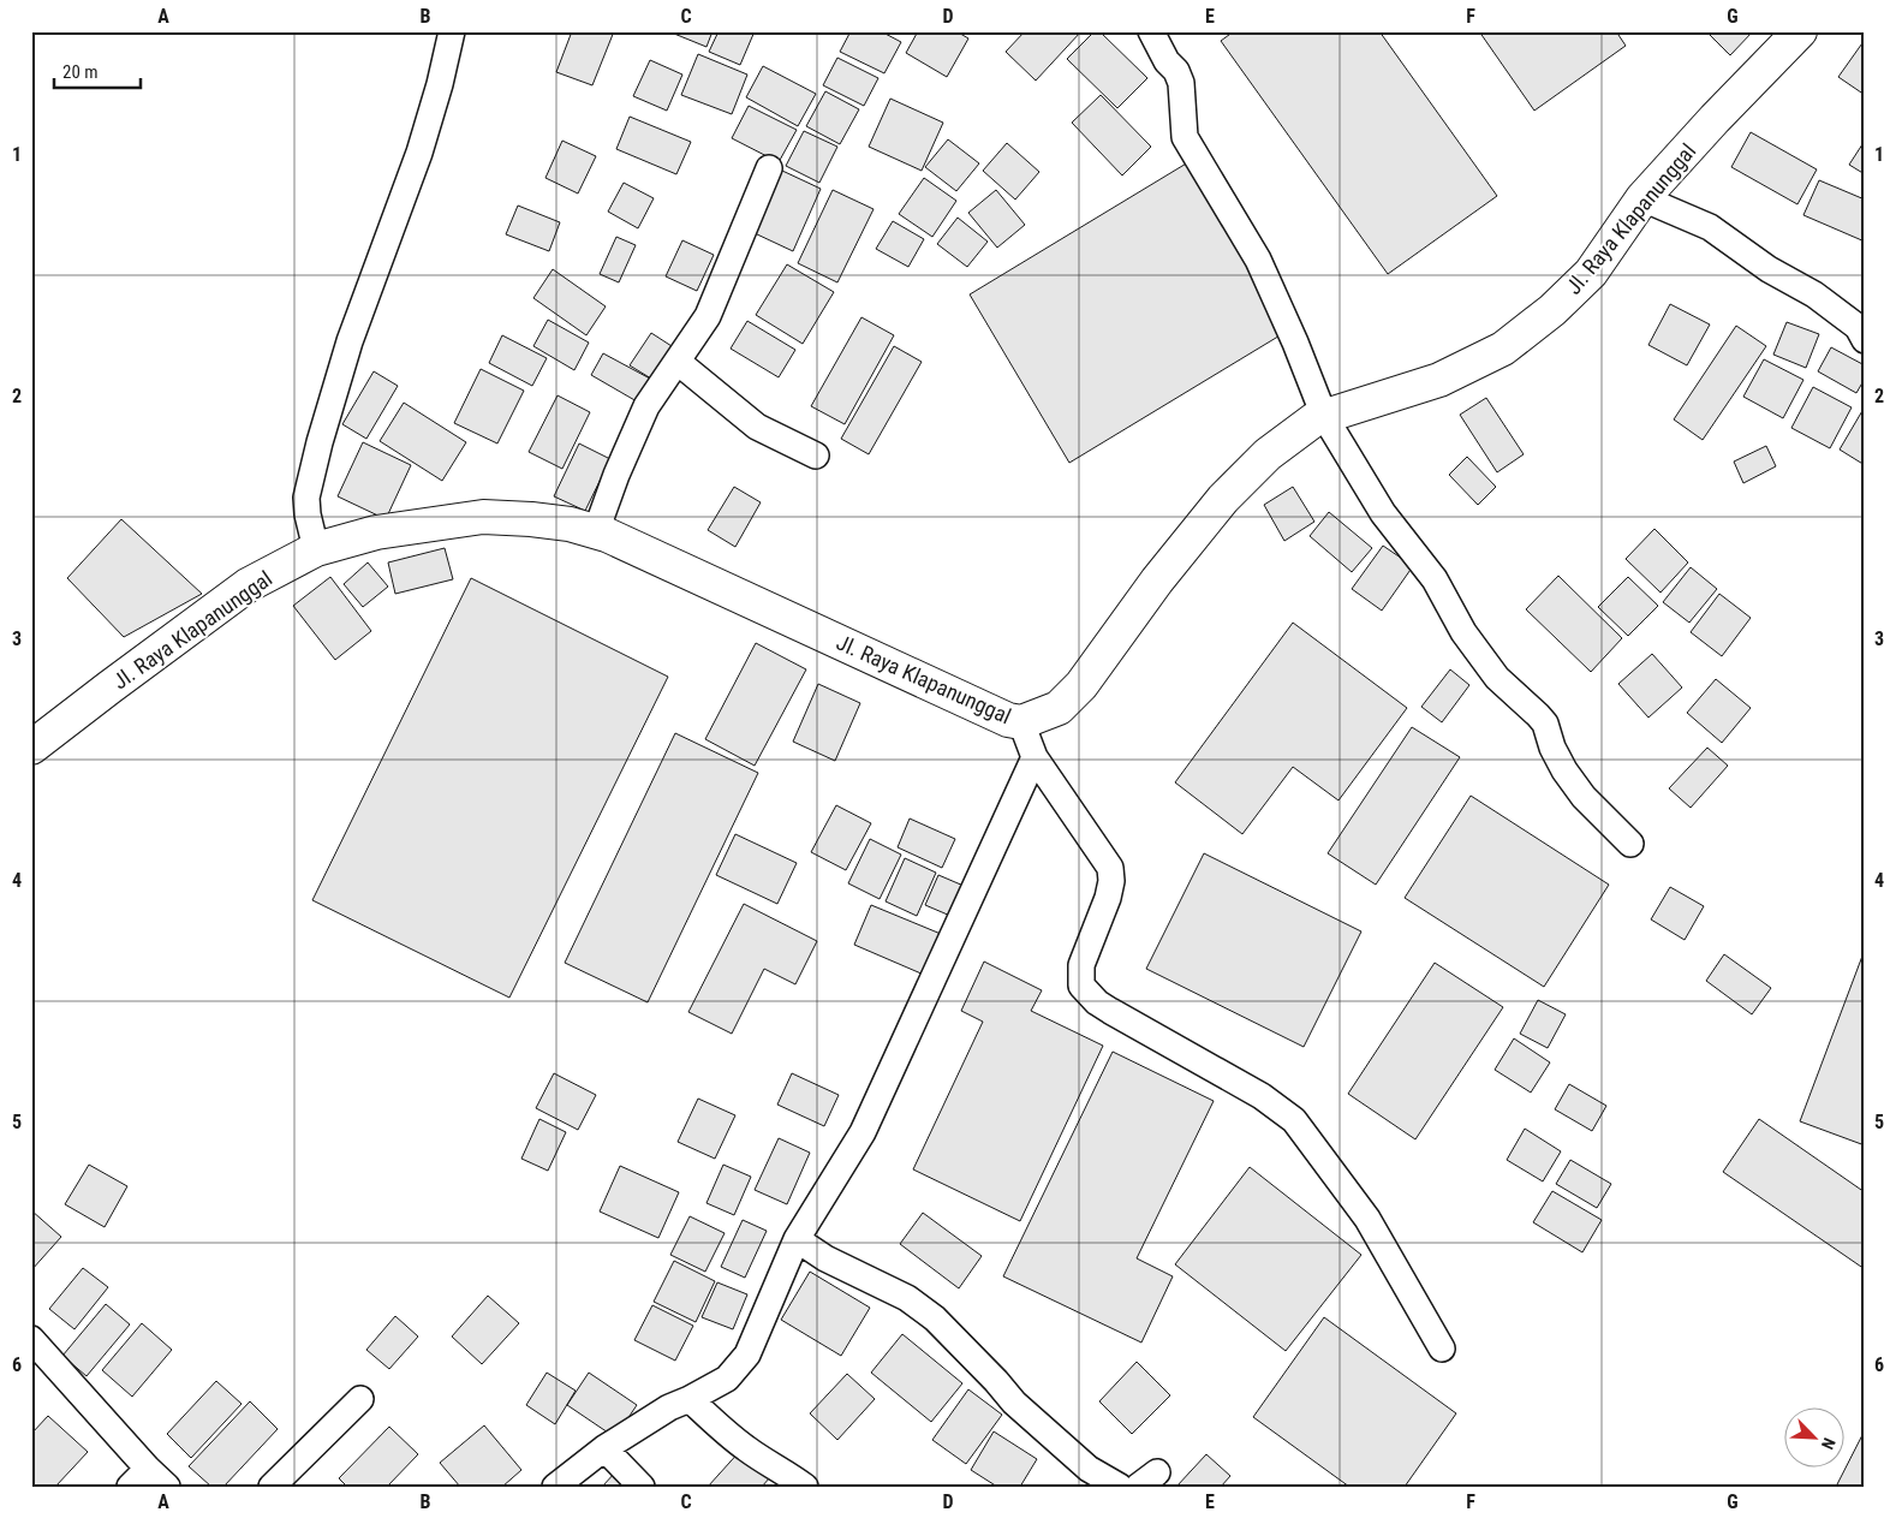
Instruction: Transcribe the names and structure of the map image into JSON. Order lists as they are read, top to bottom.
{
  "streets": {
    "street": ["Jl. Raya Klapanunggal"]
  },
  "scale_bar": "20 m",
  "north": "bottom right",
  "grid": {
    "columns": [
      "A",
      "B",
      "C",
      "D",
      "E",
      "F",
      "G"
    ],
    "rows": [
      "1",
      "2",
      "3",
      "4",
      "5",
      "6"
    ]
  }
}
